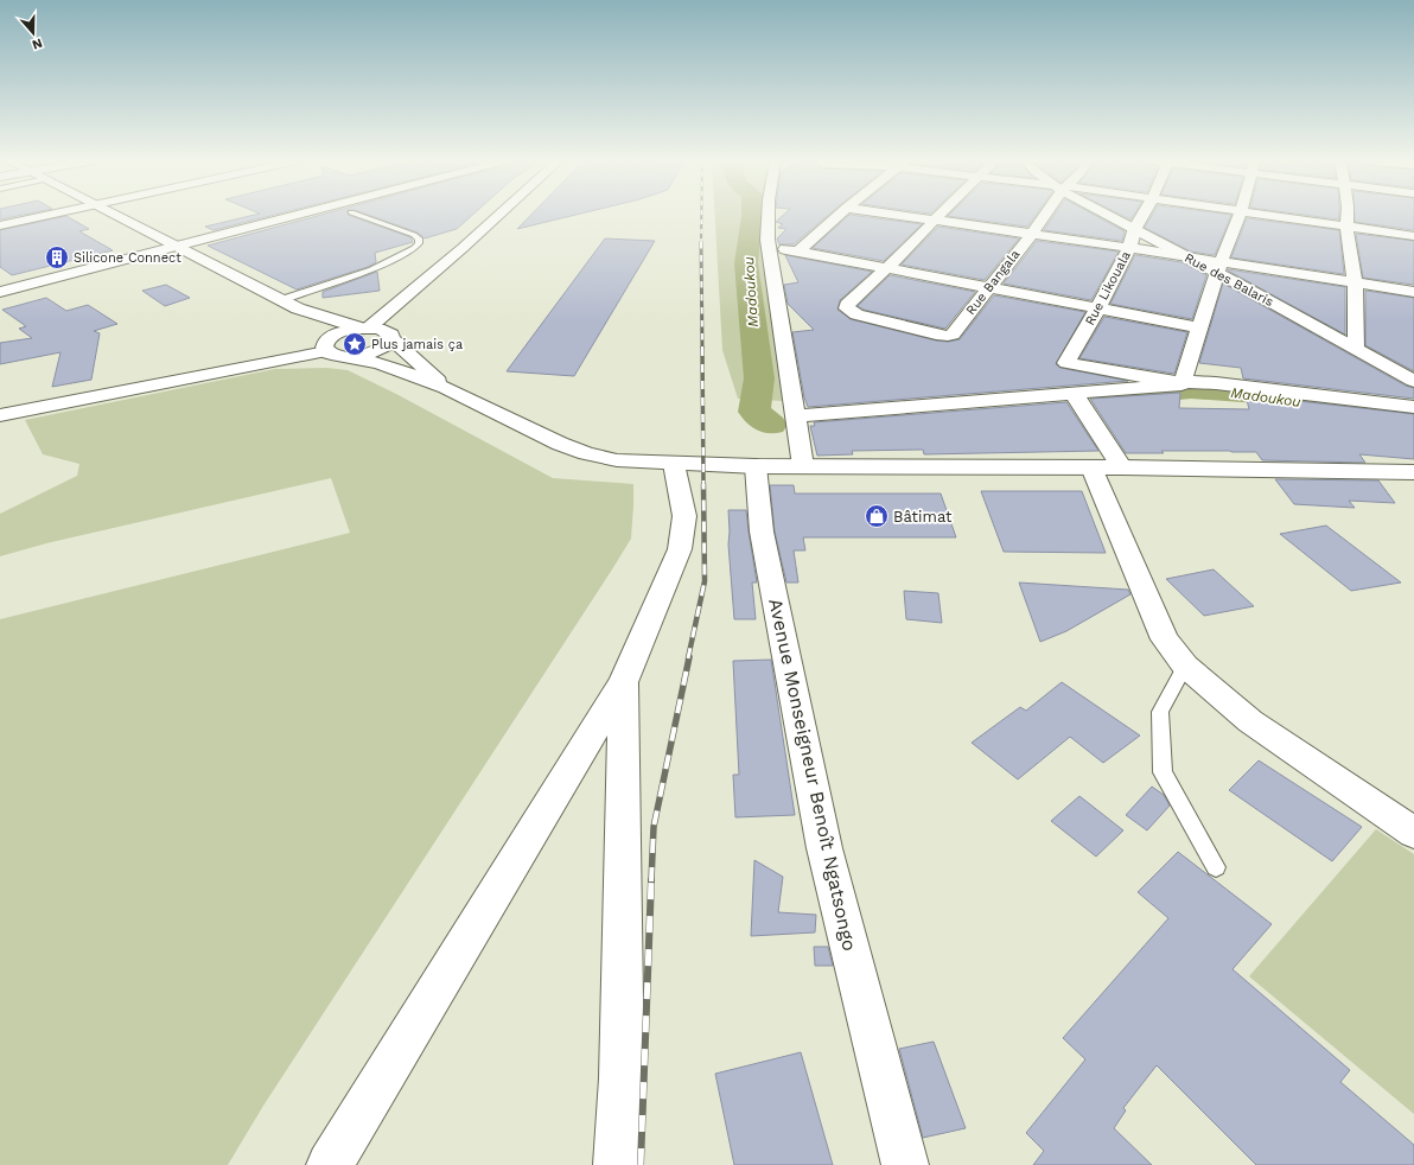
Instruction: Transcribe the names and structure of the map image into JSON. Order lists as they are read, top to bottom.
{
  "streets": {
    "street": [
      "Rue des Balaris",
      "Rue Bangala",
      "Rue Likouala",
      "Avenue Monseigneur Benoît Ngatsongo"
    ]
  },
  "crossings": [
    ["Rue des Balaris", "Rue Likouala"]
  ],
  "water": ["Madoukou"],
  "places": {
    "building": ["Silicone Connect"],
    "place": ["Plus jamais ça"],
    "shop": ["Bâtimat"]
  },
  "north": "bottom"
}
